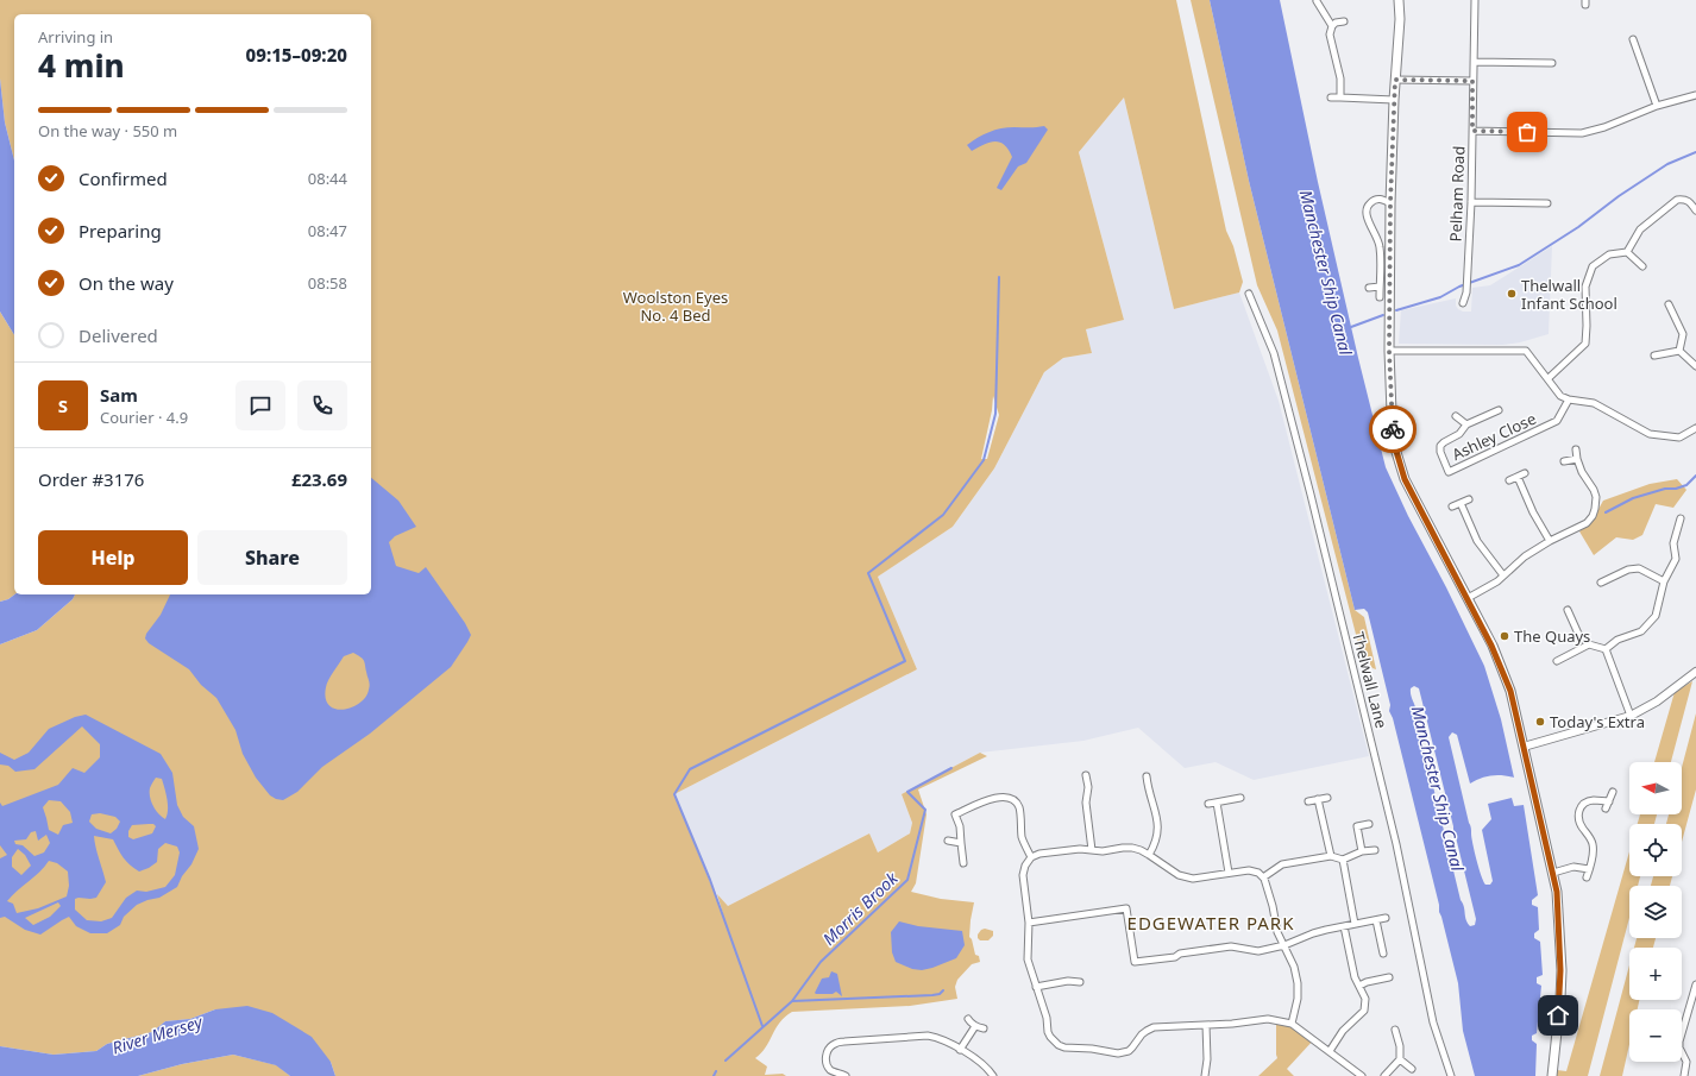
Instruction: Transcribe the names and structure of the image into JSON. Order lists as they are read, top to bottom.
{
  "streets": {
    "street": ["Pelham Road", "Ashley Close", "Thelwall Lane"]
  },
  "districts": ["EDGEWATER PARK"],
  "water": ["Manchester Ship Canal", "Morris Brook", "River Mersey"],
  "parks": ["Woolston Eyes No. 4 Bed"],
  "places": ["Thelwall Infant School", "The Quays", "Today's Extra"],
  "north": "left",
  "page": {
    "heading": ["4 min", "Arriving in", "09:15–09:20"],
    "panel": [
      "Sam",
      "Courier · 4.9",
      "Order #3176",
      "£23.69"
    ],
    "bar": "On the way · 550 m",
    "list": [
      ["Confirmed", "08:44"],
      ["Preparing", "08:47"],
      ["On the way", "08:58"],
      "Delivered"
    ],
    "round": "S",
    "buttons": ["Help", "Share"],
    "map_buttons": ["+", "−"]
  }
}
